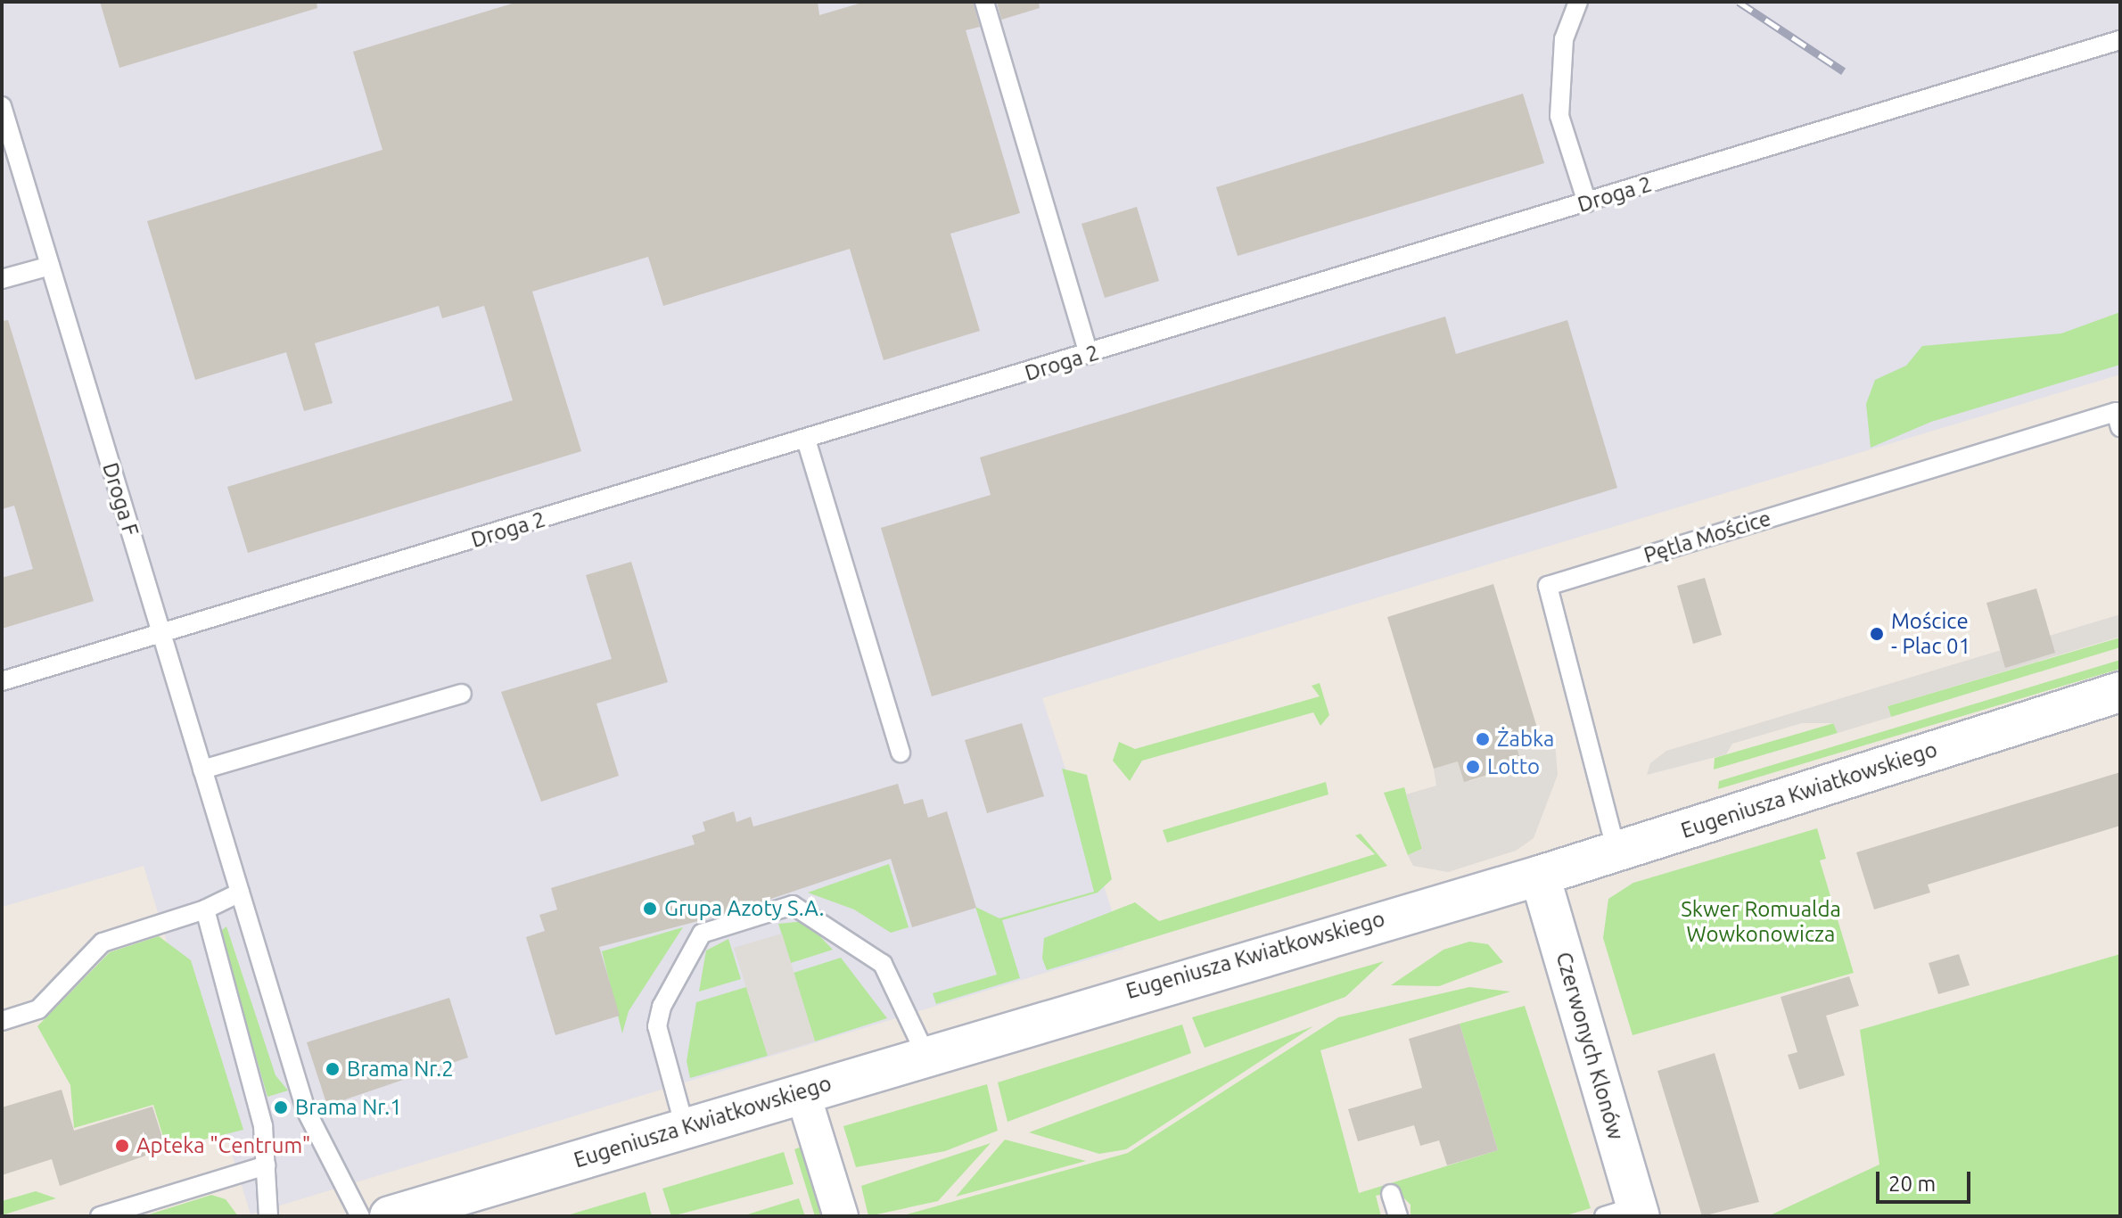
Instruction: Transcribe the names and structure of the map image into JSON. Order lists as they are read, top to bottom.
{
  "streets": {
    "main road": ["Eugeniusza Kwiatkowskiego", "Czerwonych Klonów"],
    "lane": ["Droga 2", "Droga F", "Pętla Mościce"]
  },
  "crossings": [
    ["Droga 2", "Droga F"],
    ["Pętla Mościce", "Eugeniusza Kwiatkowskiego"],
    ["Eugeniusza Kwiatkowskiego", "Czerwonych Klonów"]
  ],
  "parks": ["Skwer Romualda Wowkonowicza"],
  "places": [
    "Mościce - Plac 01",
    "Żabka",
    "Lotto",
    "Grupa Azoty S.A.",
    "Brama Nr.2",
    "Brama Nr.1",
    "Apteka \"Centrum\""
  ],
  "scale_bar": "20 m"
}
